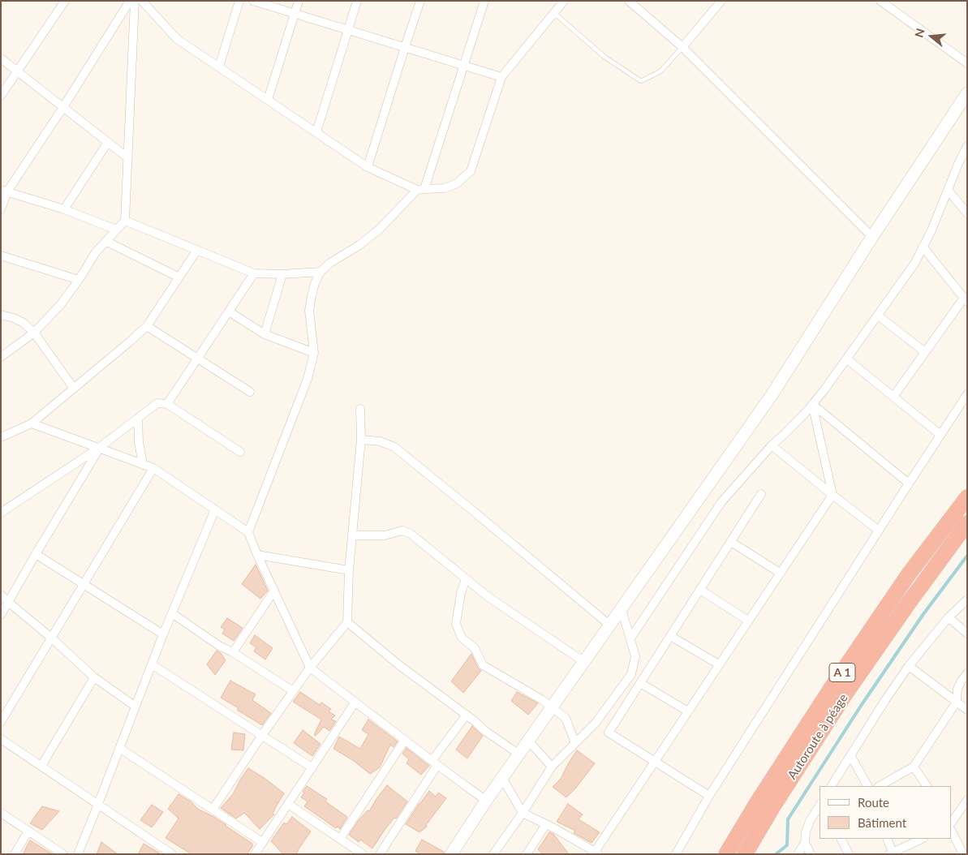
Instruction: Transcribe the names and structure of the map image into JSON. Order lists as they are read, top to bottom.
{
  "streets": {
    "highway": ["A 1", "Autoroute à péage"]
  },
  "legend": ["Route", "Bâtiment"],
  "north": "left"
}
